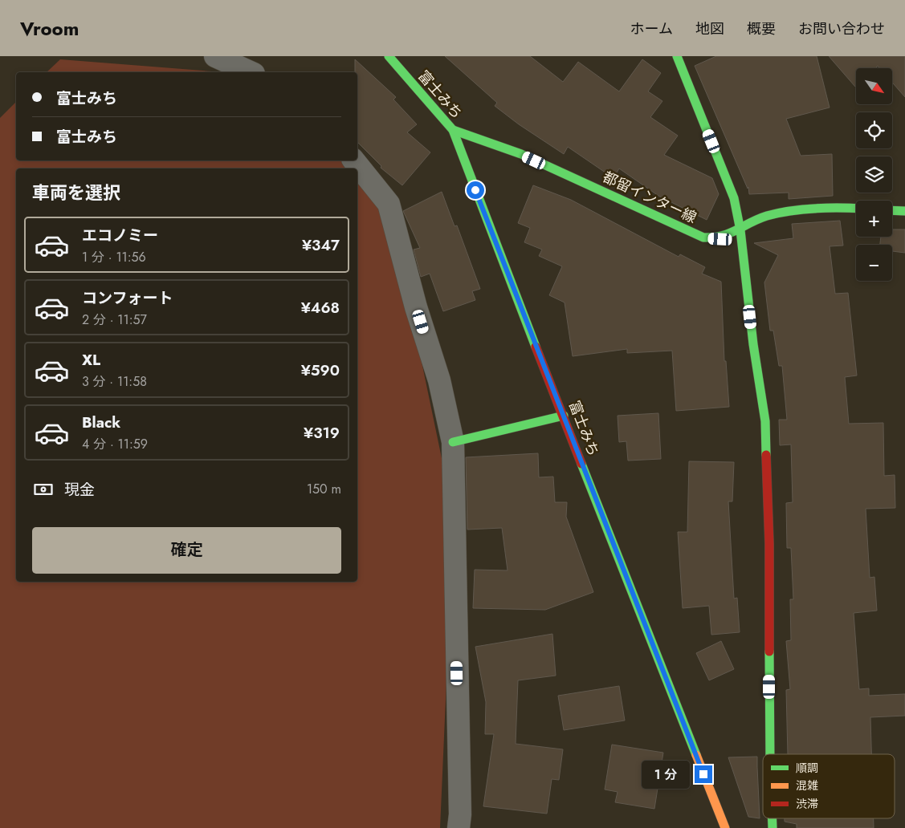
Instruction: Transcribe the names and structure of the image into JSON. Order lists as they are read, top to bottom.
{
  "streets": {
    "main road": ["富士みち", "都留インター線"]
  },
  "crossings": [
    ["富士みち", "都留インター線"]
  ],
  "legend": ["順調", "混雑", "渋滞"],
  "north": "bottom right",
  "page": {
    "header": "Vroom",
    "nav": [
      "ホーム",
      "地図",
      "概要",
      "お問い合わせ"
    ],
    "map_buttons": ["+", "−"],
    "banner": ["富士みち", "富士みち"],
    "heading": "車両を選択",
    "list": [
      {
        "name": "エコノミー",
        "note": "1 分 · 11:56",
        "value": "¥347"
      },
      {
        "name": "コンフォート",
        "note": "2 分 · 11:57",
        "value": "¥468"
      },
      {
        "name": "XL",
        "note": "3 分 · 11:58",
        "value": "¥590"
      },
      {
        "name": "Black",
        "note": "4 分 · 11:59",
        "value": "¥319"
      }
    ],
    "pay": ["現金", "150 m"],
    "buttons": "確定",
    "bubble": "1 分"
  }
}
